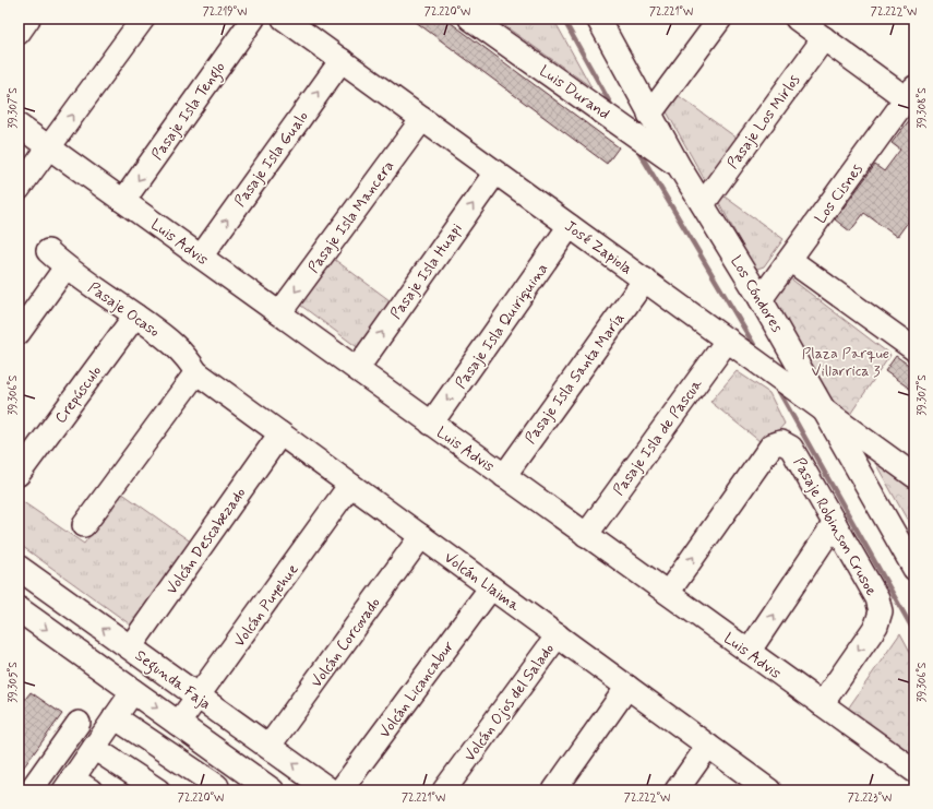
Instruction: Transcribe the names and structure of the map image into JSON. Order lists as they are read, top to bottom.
{
  "streets": {
    "main road": ["Segunda Faja"],
    "street": [
      "Luis Durand",
      "Pasaje Isla Tenglo",
      "Pasaje Los Mirlos",
      "Pasaje Isla Gualo",
      "Los Cisnes",
      "Pasaje Isla Mancera",
      "Luis Advis",
      "José Zapiola",
      "Pasaje Isla Huapi",
      "Los Cóndores",
      "Pasaje Ocaso",
      "Pasaje Isla Quiriquina",
      "Pasaje Isla Santa María",
      "Crepúsculo",
      "Pasaje Isla de Pascua",
      "Pasaje Robinson Crusoe",
      "Volcán Descabezado",
      "Volcán Llaima",
      "Volcán Puyehue",
      "Volcán Corcovado",
      "Volcán Licancabur",
      "Volcán Ojos del Salado"
    ]
  },
  "crossings": [
    ["Luis Durand", "Los Cóndores"],
    ["Pasaje Isla Tenglo", "Luis Advis"],
    ["Pasaje Los Mirlos", "Los Cóndores"],
    ["Pasaje Isla Gualo", "Luis Advis"],
    ["Pasaje Isla Gualo", "José Zapiola"],
    ["Los Cisnes", "Los Cóndores"],
    ["Pasaje Isla Mancera", "Luis Advis"],
    ["Pasaje Isla Mancera", "José Zapiola"],
    ["Luis Advis", "Pasaje Isla Huapi"],
    ["Luis Advis", "Pasaje Isla Quiriquina"],
    ["Luis Advis", "Pasaje Isla Santa María"],
    ["Luis Advis", "Pasaje Isla de Pascua"],
    ["Luis Advis", "Pasaje Robinson Crusoe"],
    ["José Zapiola", "Pasaje Isla Huapi"],
    ["José Zapiola", "Los Cóndores"],
    ["José Zapiola", "Pasaje Isla Quiriquina"],
    ["José Zapiola", "Pasaje Isla Santa María"],
    ["José Zapiola", "Pasaje Isla de Pascua"],
    ["Pasaje Ocaso", "Crepúsculo"],
    ["Pasaje Ocaso", "Volcán Llaima"],
    ["Volcán Descabezado", "Volcán Llaima"],
    ["Volcán Descabezado", "Segunda Faja"],
    ["Volcán Llaima", "Volcán Puyehue"],
    ["Volcán Llaima", "Volcán Corcovado"],
    ["Volcán Llaima", "Volcán Licancabur"],
    ["Volcán Llaima", "Volcán Ojos del Salado"],
    ["Volcán Puyehue", "Segunda Faja"],
    ["Volcán Corcovado", "Segunda Faja"]
  ],
  "one_way": ["Pasaje Isla Mancera", "Pasaje Isla Huapi", "Pasaje Isla Quiriquina"],
  "parks": ["Plaza Parque Villarrica 3"],
  "coordinates": [
    "72.219°W",
    "72.220°W",
    "72.221°W",
    "72.222°W",
    "39.307°S",
    "39.308°S",
    "39.306°S",
    "39.305°S",
    "72.223°W"
  ]
}
